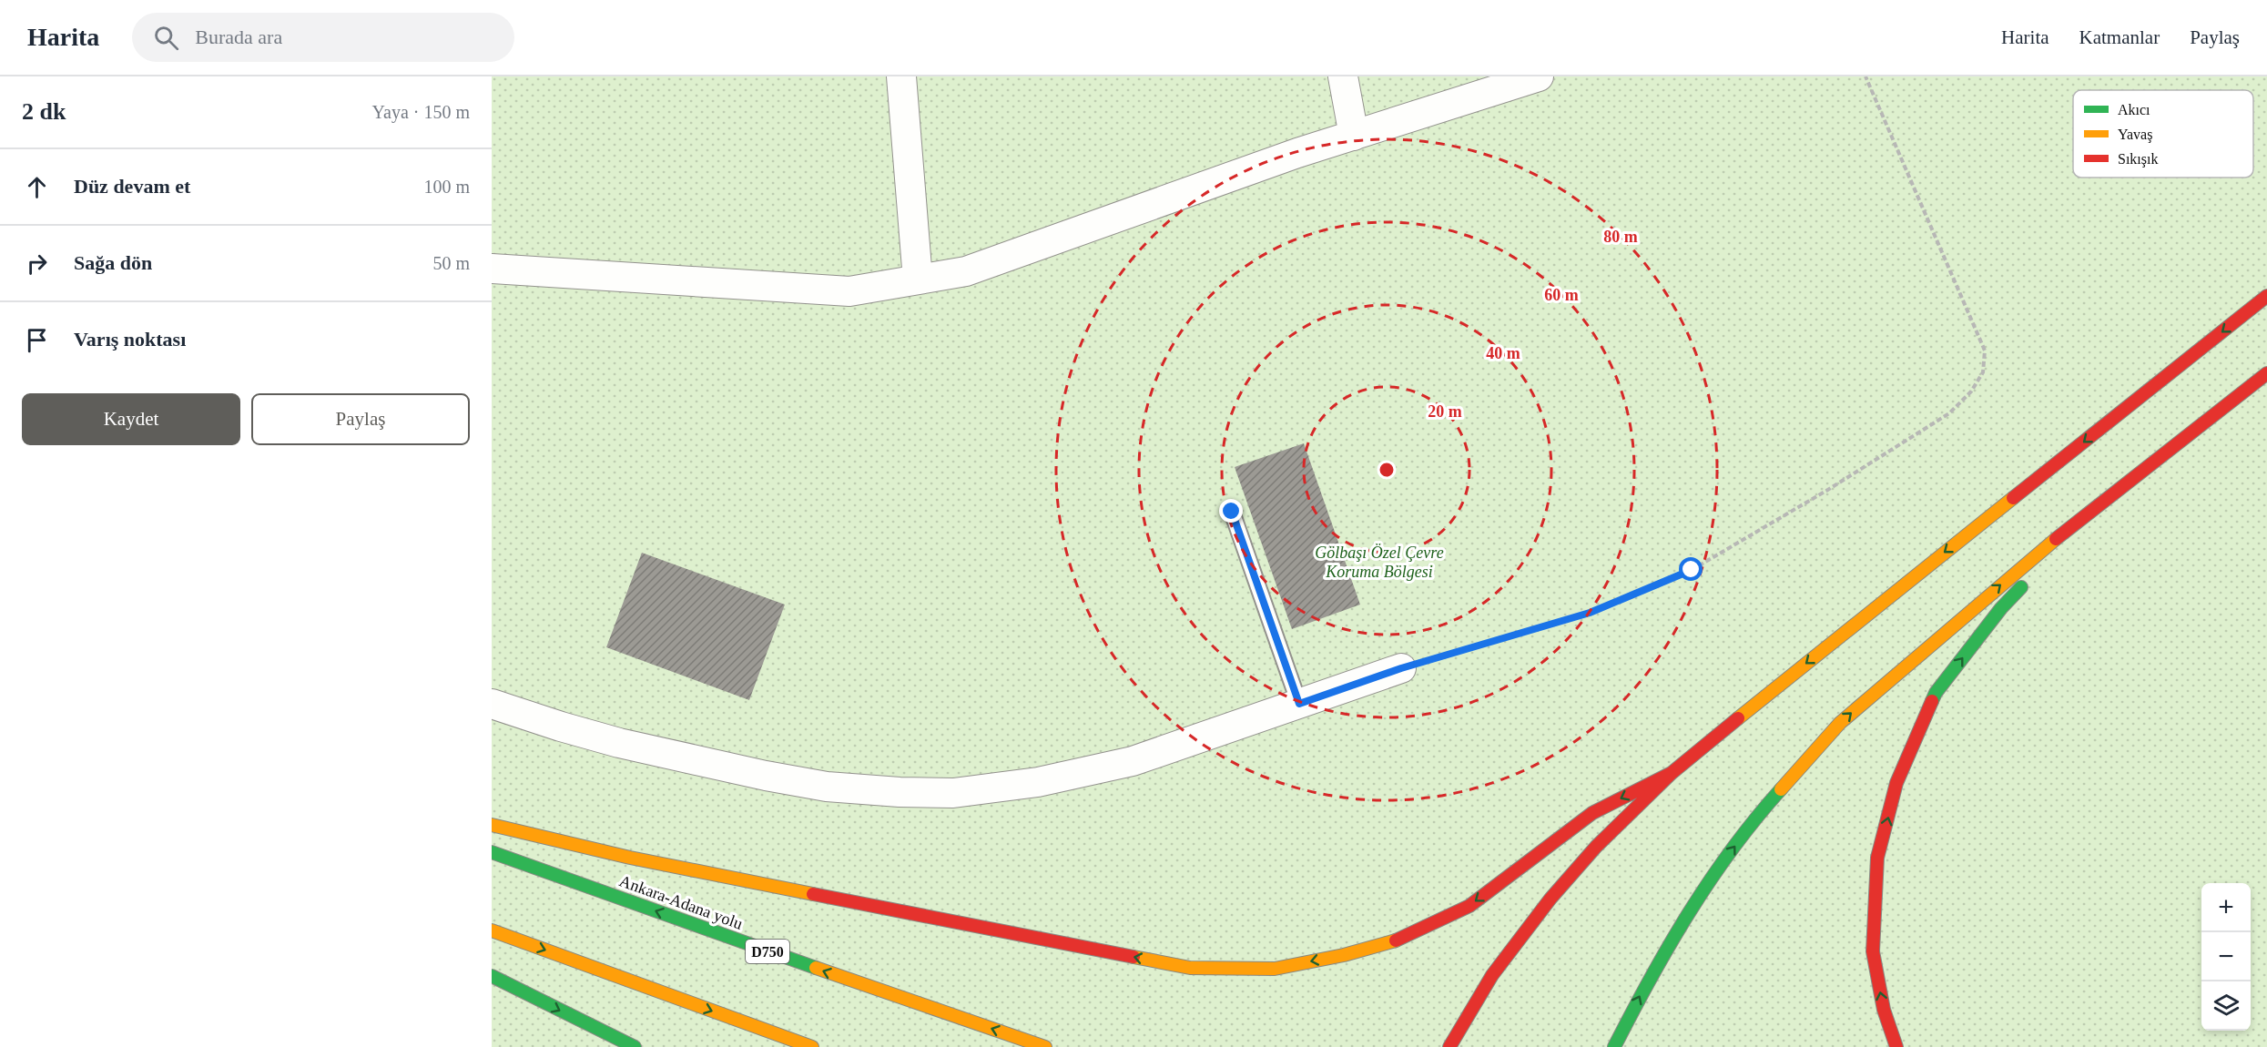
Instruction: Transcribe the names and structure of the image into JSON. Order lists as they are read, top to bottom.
{
  "streets": {
    "main road": ["Ankara-Adana yolu", "D750"]
  },
  "parks": ["Gölbaşı Özel Çevre Koruma Bölgesi"],
  "legend": ["Akıcı", "Yavaş", "Sıkışık"],
  "page": {
    "header": "Harita",
    "search": "Burada ara",
    "nav": ["Harita", "Katmanlar", "Paylaş"],
    "heading": ["2 dk", "Yaya · 150 m"],
    "list": [
      ["Düz devam et", "100 m"],
      ["Sağa dön", "50 m"],
      "Varış noktası"
    ],
    "buttons": ["Kaydet", "Paylaş"],
    "map_buttons": ["+", "−"]
  },
  "rings": [
    "80 m",
    "60 m",
    "40 m",
    "20 m"
  ]
}
